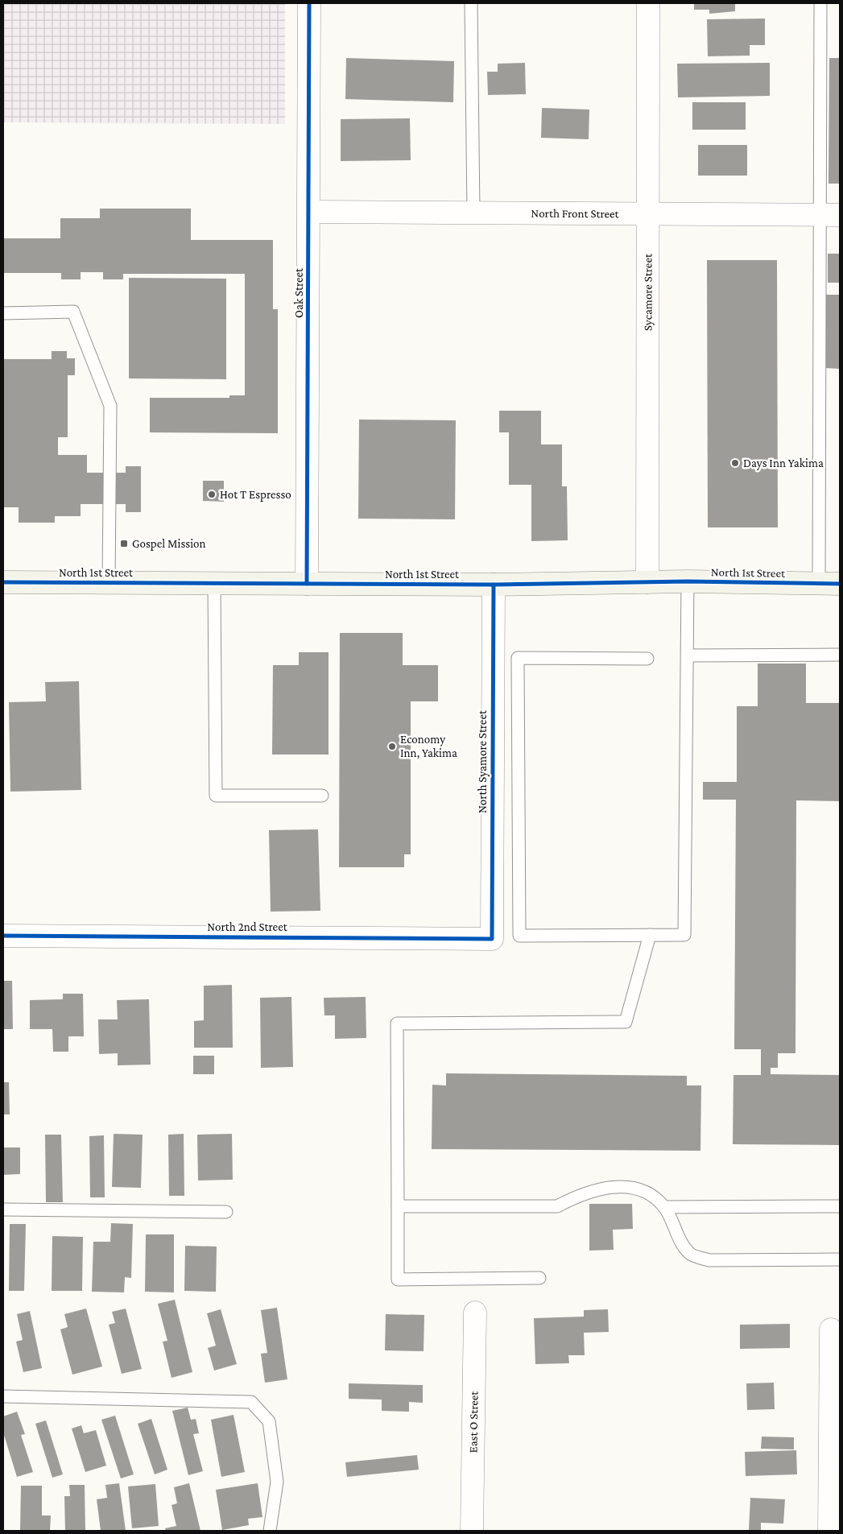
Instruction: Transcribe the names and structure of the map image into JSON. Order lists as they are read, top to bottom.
{
  "streets": {
    "main road": ["North 1st Street"],
    "street": [
      "North Front Street",
      "Sycamore Street",
      "Oak Street",
      "North Syamore Street",
      "North 2nd Street",
      "East O Street"
    ]
  },
  "crossings": [
    ["North Front Street", "Sycamore Street"],
    ["North Front Street", "Oak Street"],
    ["Sycamore Street", "North 1st Street"],
    ["Oak Street", "North 1st Street"],
    ["North 1st Street", "North Syamore Street"],
    ["North Syamore Street", "North 2nd Street"]
  ],
  "places": {
    "other": ["Days Inn Yakima", "Hot T Espresso", "Economy Inn, Yakima"],
    "transit": ["Gospel Mission"]
  }
}
